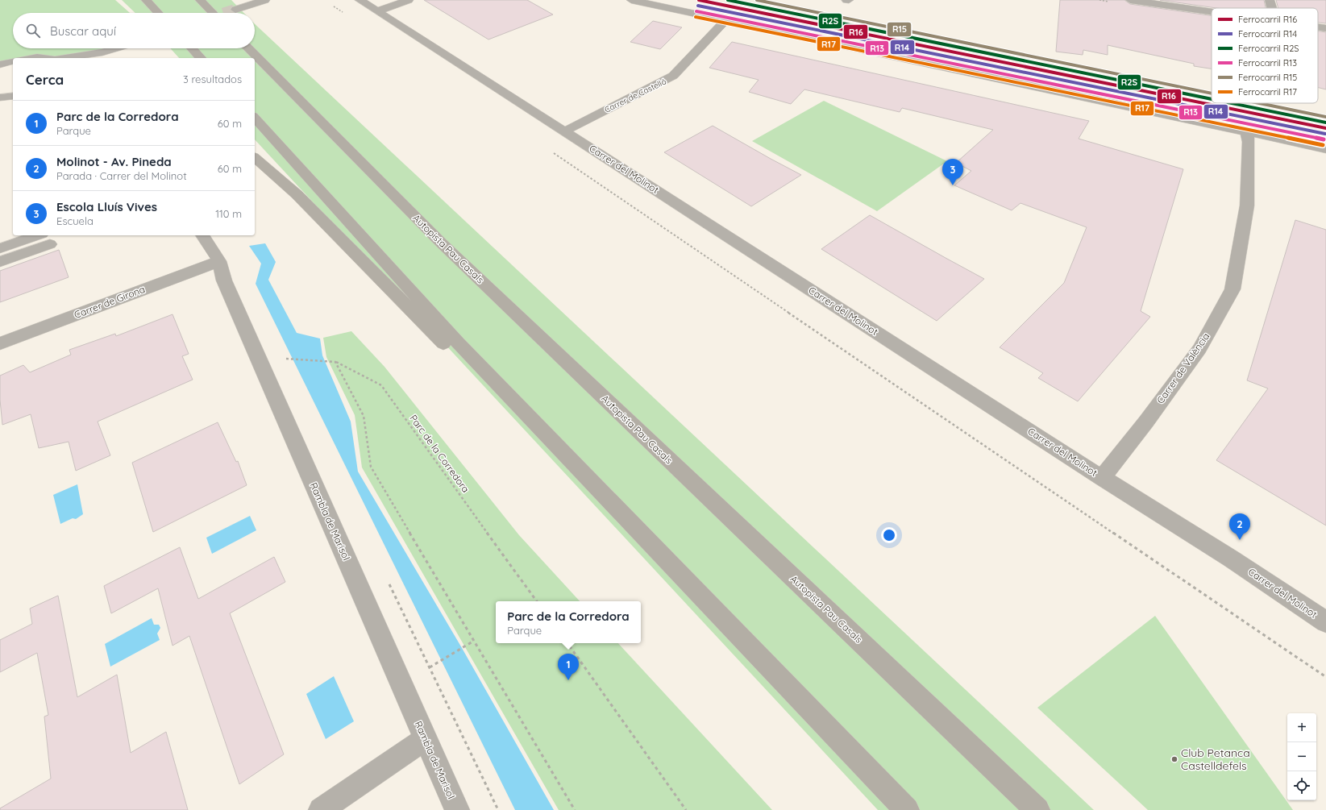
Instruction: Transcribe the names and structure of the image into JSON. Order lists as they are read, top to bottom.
{
  "streets": {
    "highway": ["Autopista Pau Casals"],
    "street": [
      "Carrer de Castelló",
      "Carrer del Molinot",
      "Carrer de Girona",
      "Carrer de València",
      "Rambla de Marisol"
    ],
    "path": ["Parc de la Corredora"]
  },
  "crossings": [
    ["Carrer de Castelló", "Carrer del Molinot"],
    ["Carrer del Molinot", "Carrer de València"],
    ["Carrer de Girona", "Rambla de Marisol"]
  ],
  "places": ["Club Petanca Castelldefels"],
  "lines": [
    "rail line R16",
    "rail line R2S",
    "rail line R15",
    "rail line R14",
    "rail line R13",
    "rail line R17"
  ],
  "legend": [
    "Ferrocarril R16",
    "Ferrocarril R14",
    "Ferrocarril R2S",
    "Ferrocarril R13",
    "Ferrocarril R15",
    "Ferrocarril R17"
  ],
  "page": {
    "search": "Buscar aquí",
    "heading": ["Cerca", "3 resultados"],
    "list": [
      {
        "mark": "1",
        "name": "Parc de la Corredora",
        "note": "Parque",
        "value": "60 m"
      },
      {
        "mark": "2",
        "name": "Molinot - Av. Pineda",
        "note": "Parada · Carrer del Molinot",
        "value": "60 m"
      },
      {
        "mark": "3",
        "name": "Escola Lluís Vives",
        "note": "Escuela",
        "value": "110 m"
      }
    ],
    "pins": ["3", "2", "1"],
    "popup": ["Parc de la Corredora", "Parque"],
    "map_buttons": ["+", "−"]
  }
}
